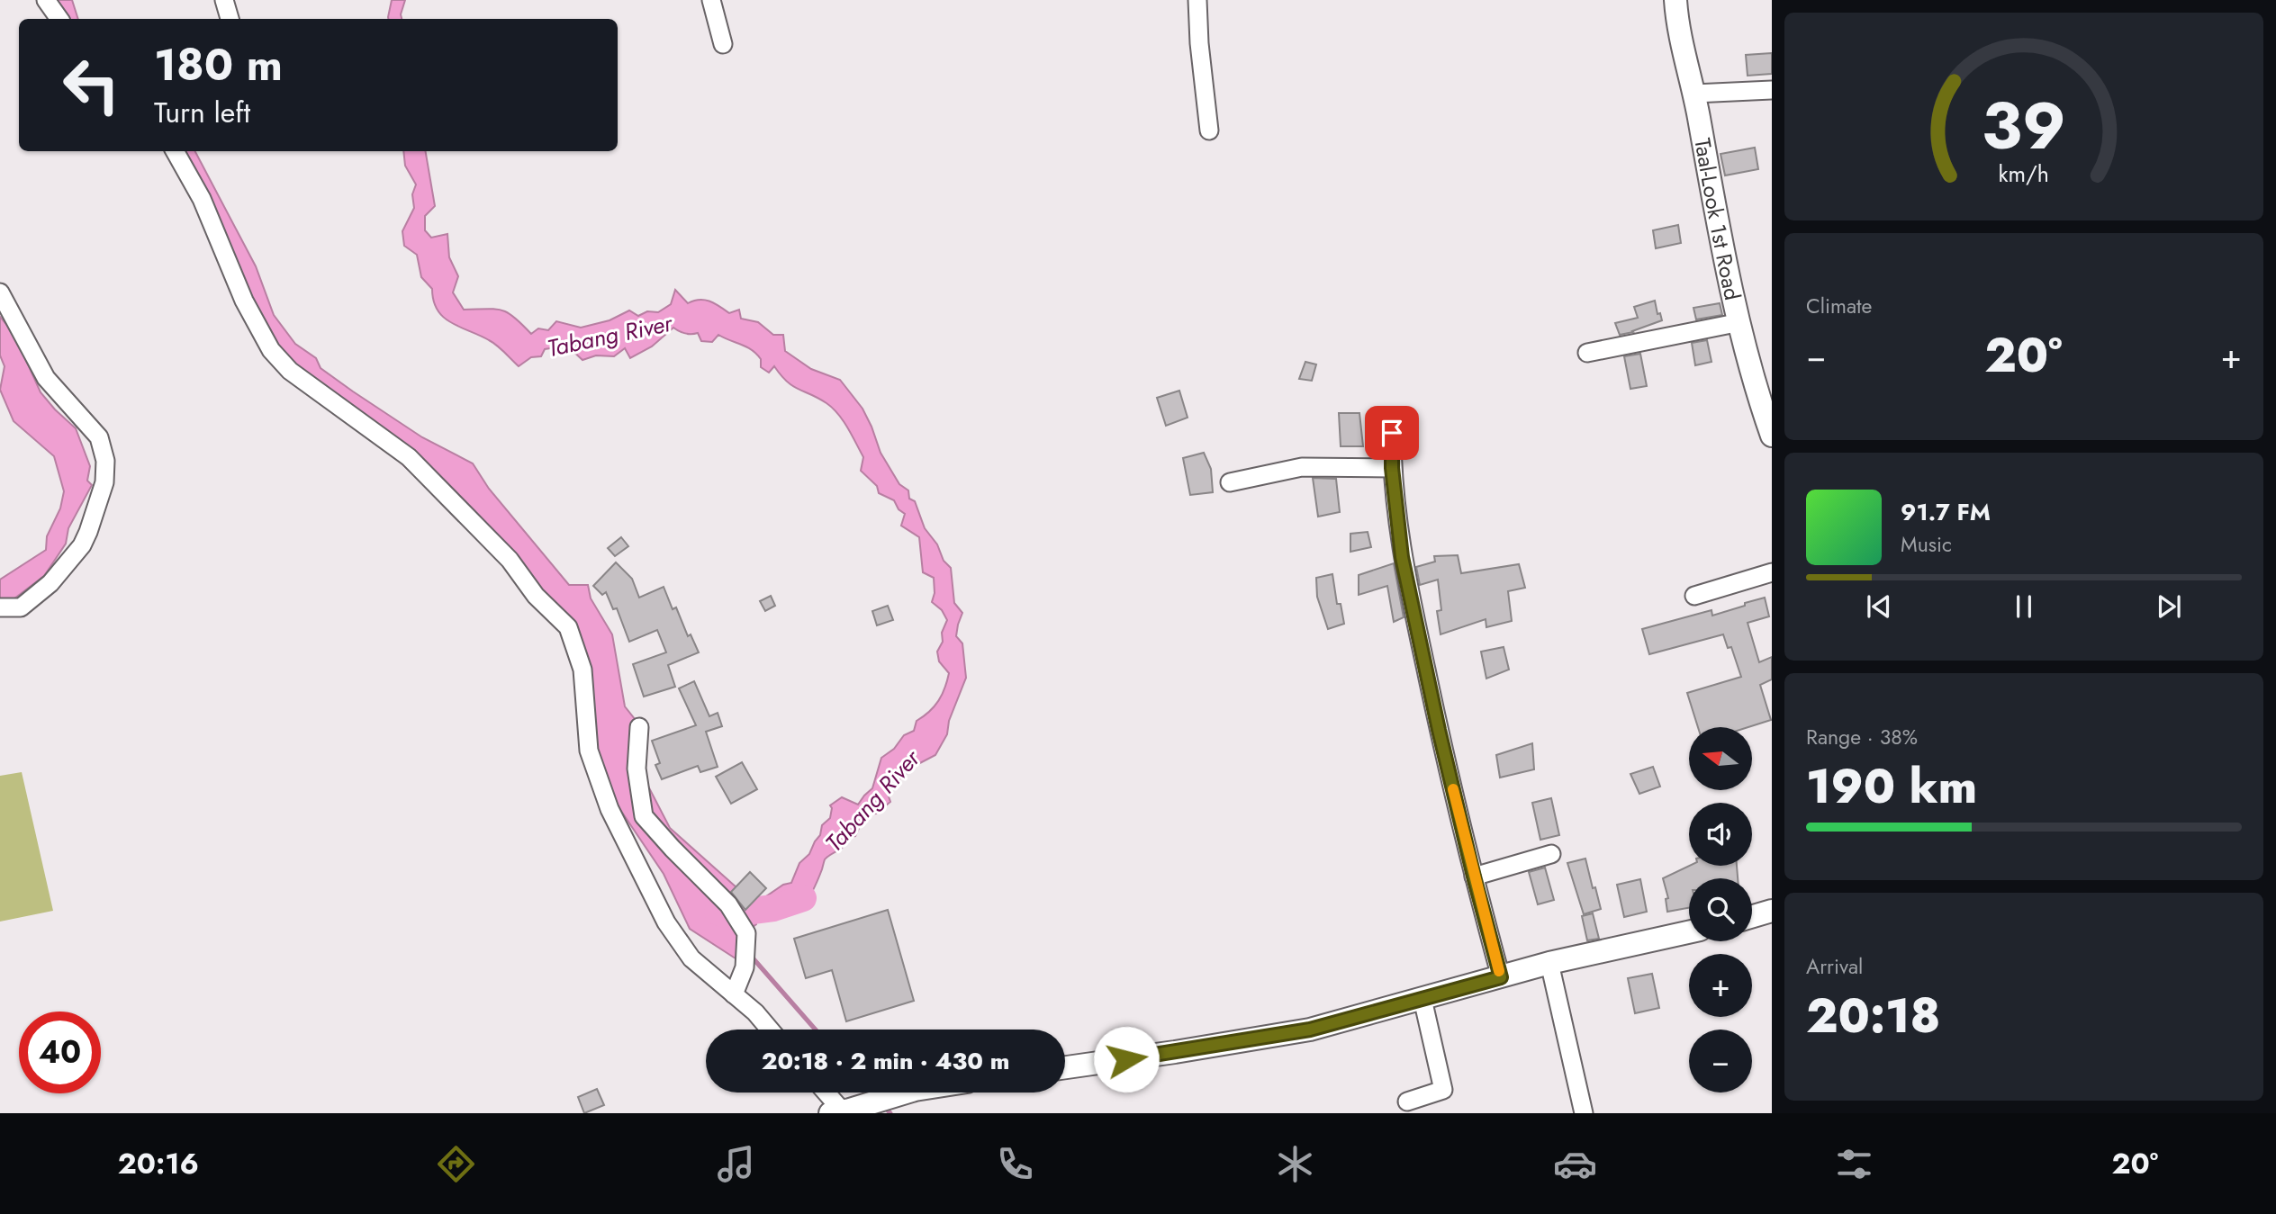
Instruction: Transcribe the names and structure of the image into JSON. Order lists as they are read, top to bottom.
{
  "streets": {
    "street": ["Taal-Look 1st Road"]
  },
  "water": ["Tabang River"],
  "north": "left",
  "page": {
    "turn": ["180 m", "Turn left"],
    "tile": [
      "Climate",
      ["Range · 38%", "190 km"],
      ["Arrival", "20:18"]
    ],
    "heat": ["−", "20°", "+"],
    "song": ["91.7 FM", "Music"],
    "map_buttons": ["+", "−"],
    "limit": "40",
    "trip": "20:18 · 2 min · 430 m",
    "tabs": ["20:16", "20°"],
    "gauge": ["39", "km/h"]
  }
}
